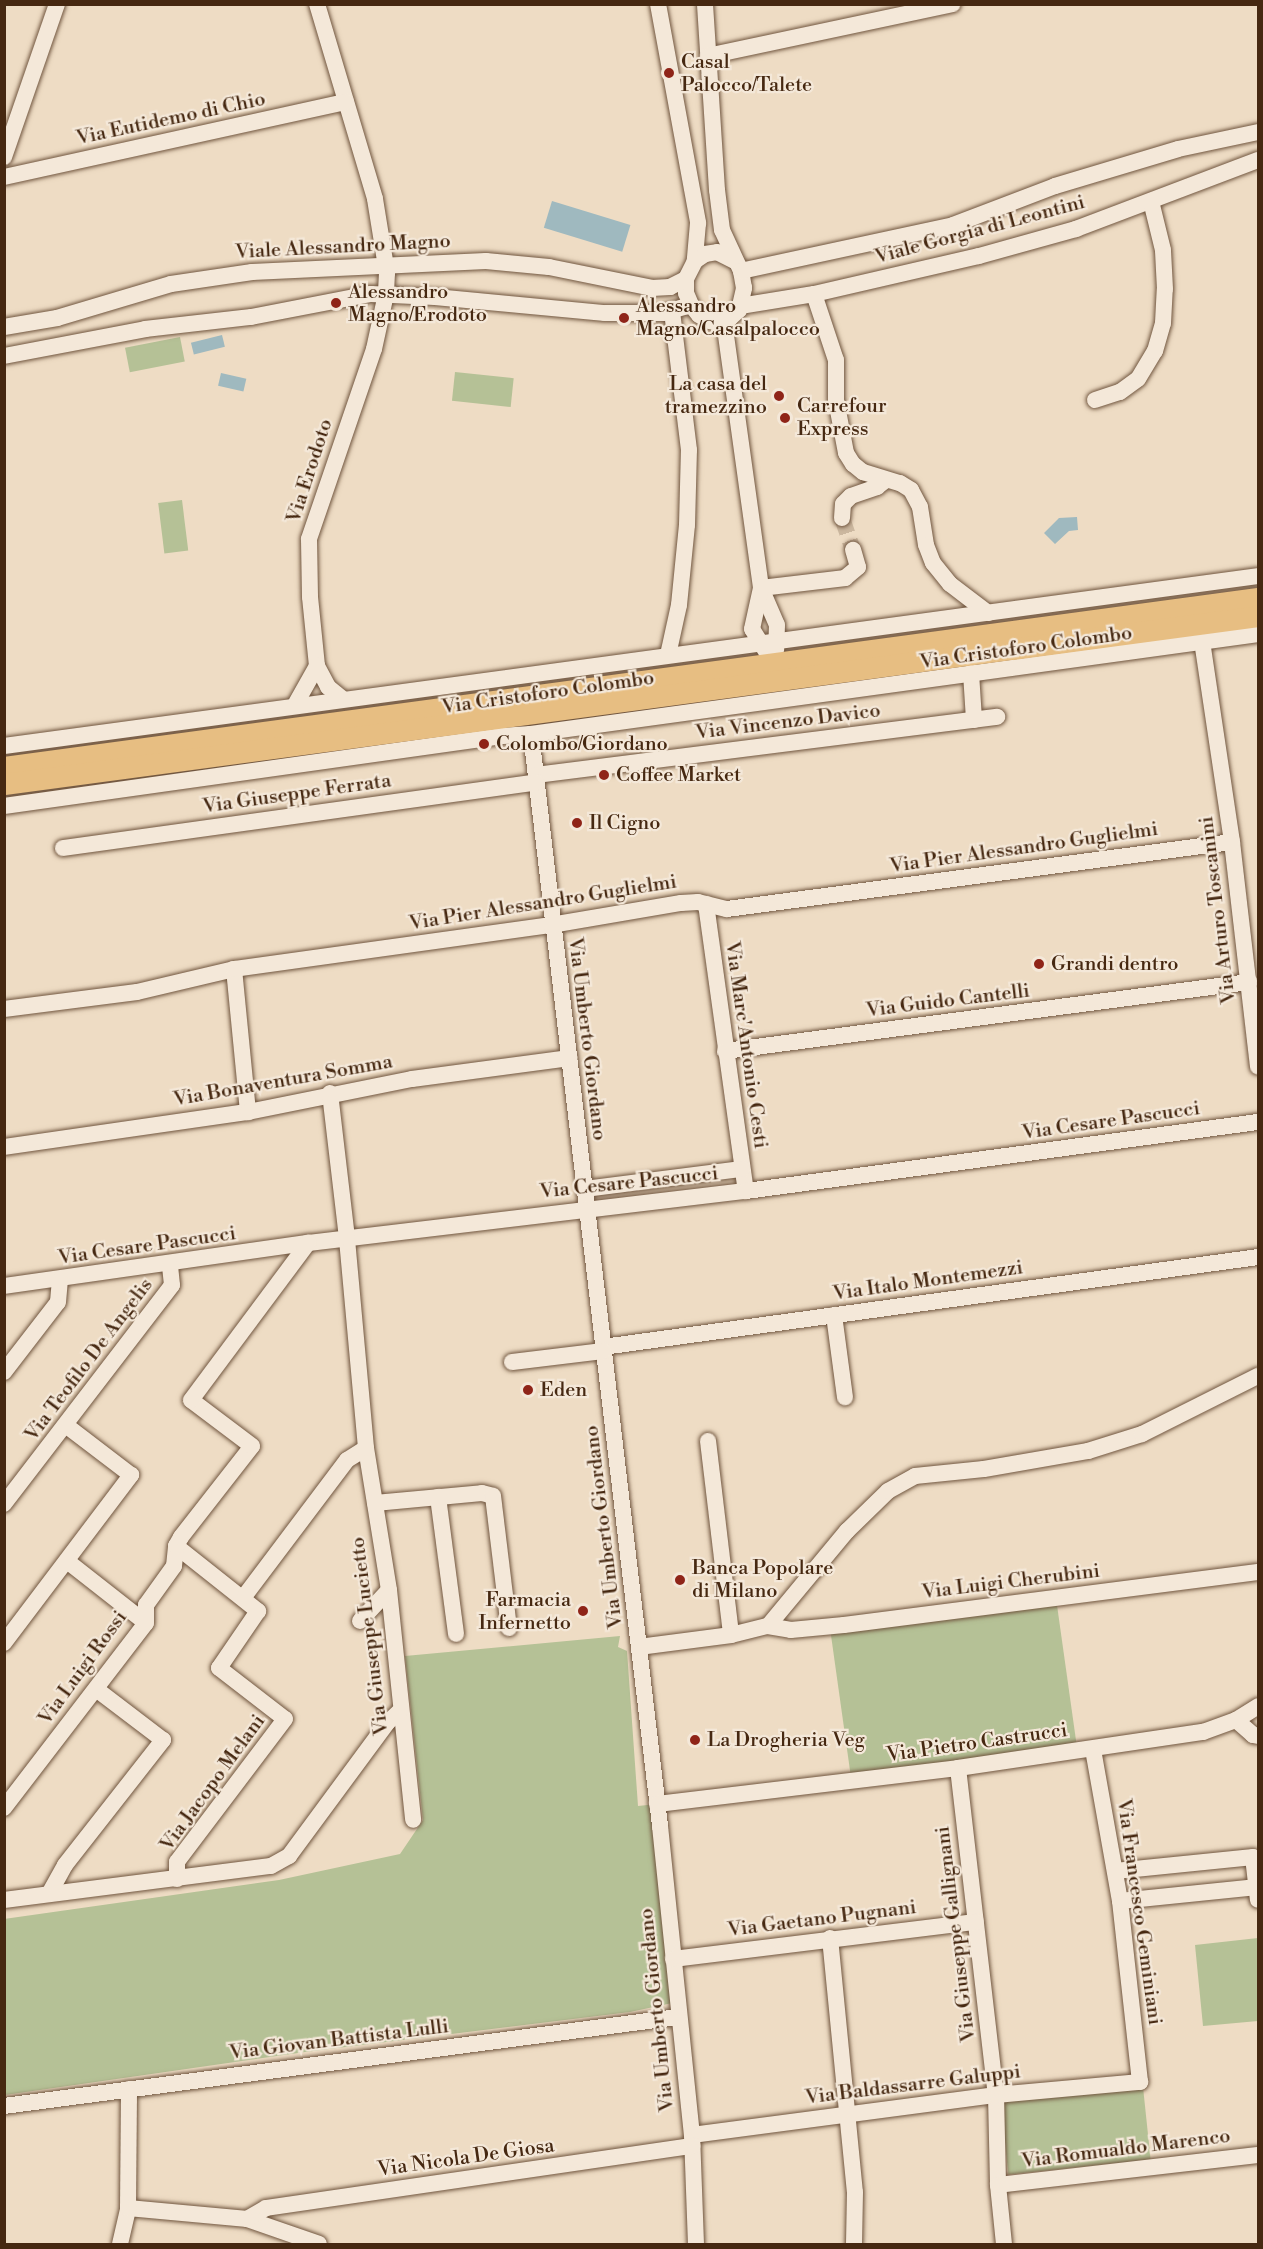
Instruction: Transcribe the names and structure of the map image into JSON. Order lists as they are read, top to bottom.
{
  "streets": {
    "main road": ["Via Cristoforo Colombo"],
    "street": [
      "Via Eutidemo di Chio",
      "Viale Gorgia di Leontini",
      "Viale Alessandro Magno",
      "Via Erodoto",
      "Via Vincenzo Davico",
      "Via Giuseppe Ferrata",
      "Via Pier Alessandro Guglielmi",
      "Via Arturo Toscanini",
      "Via Guido Cantelli",
      "Via Umberto Giordano",
      "Via Marc'Antonio Cesti",
      "Via Bonaventura Somma",
      "Via Cesare Pascucci",
      "Via Italo Montemezzi",
      "Via Teofilo De Angelis",
      "Via Luigi Cherubini",
      "Via Giuseppe Lucietto",
      "Via Luigi Rossi",
      "Via Pietro Castrucci",
      "Via Jacopo Melani",
      "Via Francesco Geminiani",
      "Via Gaetano Pugnani",
      "Via Giuseppe Gallignani",
      "Via Giovan Battista Lulli",
      "Via Baldassarre Galuppi",
      "Via Romualdo Marenco",
      "Via Nicola De Giosa"
    ]
  },
  "crossings": [
    ["Viale Gorgia di Leontini", "Viale Alessandro Magno"],
    ["Viale Alessandro Magno", "Via Erodoto"],
    ["Via Cristoforo Colombo", "Via Arturo Toscanini"],
    ["Via Cristoforo Colombo", "Via Umberto Giordano"],
    ["Via Vincenzo Davico", "Via Giuseppe Ferrata"],
    ["Via Vincenzo Davico", "Via Umberto Giordano"],
    ["Via Giuseppe Ferrata", "Via Umberto Giordano"],
    ["Via Pier Alessandro Guglielmi", "Via Arturo Toscanini"],
    ["Via Pier Alessandro Guglielmi", "Via Umberto Giordano"],
    ["Via Pier Alessandro Guglielmi", "Via Marc'Antonio Cesti"],
    ["Via Arturo Toscanini", "Via Guido Cantelli"],
    ["Via Guido Cantelli", "Via Marc'Antonio Cesti"],
    ["Via Umberto Giordano", "Via Bonaventura Somma"],
    ["Via Umberto Giordano", "Via Cesare Pascucci"],
    ["Via Umberto Giordano", "Via Italo Montemezzi"],
    ["Via Umberto Giordano", "Via Pietro Castrucci"],
    ["Via Umberto Giordano", "Via Gaetano Pugnani"],
    ["Via Umberto Giordano", "Via Giovan Battista Lulli"],
    ["Via Umberto Giordano", "Via Baldassarre Galuppi"],
    ["Via Umberto Giordano", "Via Nicola De Giosa"],
    ["Via Marc'Antonio Cesti", "Via Cesare Pascucci"],
    ["Via Bonaventura Somma", "Via Giuseppe Lucietto"],
    ["Via Cesare Pascucci", "Via Teofilo De Angelis"],
    ["Via Cesare Pascucci", "Via Giuseppe Lucietto"],
    ["Via Luigi Rossi", "Via Jacopo Melani"],
    ["Via Pietro Castrucci", "Via Francesco Geminiani"],
    ["Via Pietro Castrucci", "Via Giuseppe Gallignani"],
    ["Via Francesco Geminiani", "Via Baldassarre Galuppi"],
    ["Via Gaetano Pugnani", "Via Giuseppe Gallignani"],
    ["Via Giuseppe Gallignani", "Via Baldassarre Galuppi"],
    ["Via Giuseppe Gallignani", "Via Romualdo Marenco"],
    ["Via Baldassarre Galuppi", "Via Nicola De Giosa"]
  ],
  "places": [
    "Casal Palocco/Talete",
    "Alessandro Magno/Erodoto",
    "Alessandro Magno/Casalpalocco",
    "La casa del tramezzino",
    "Carrefour Express",
    "Colombo/Giordano",
    "Coffee Market",
    "Il Cigno",
    "Grandi dentro",
    "Eden",
    "Banca Popolare di Milano",
    "Farmacia Infernetto",
    "La Drogheria Veg"
  ]
}
